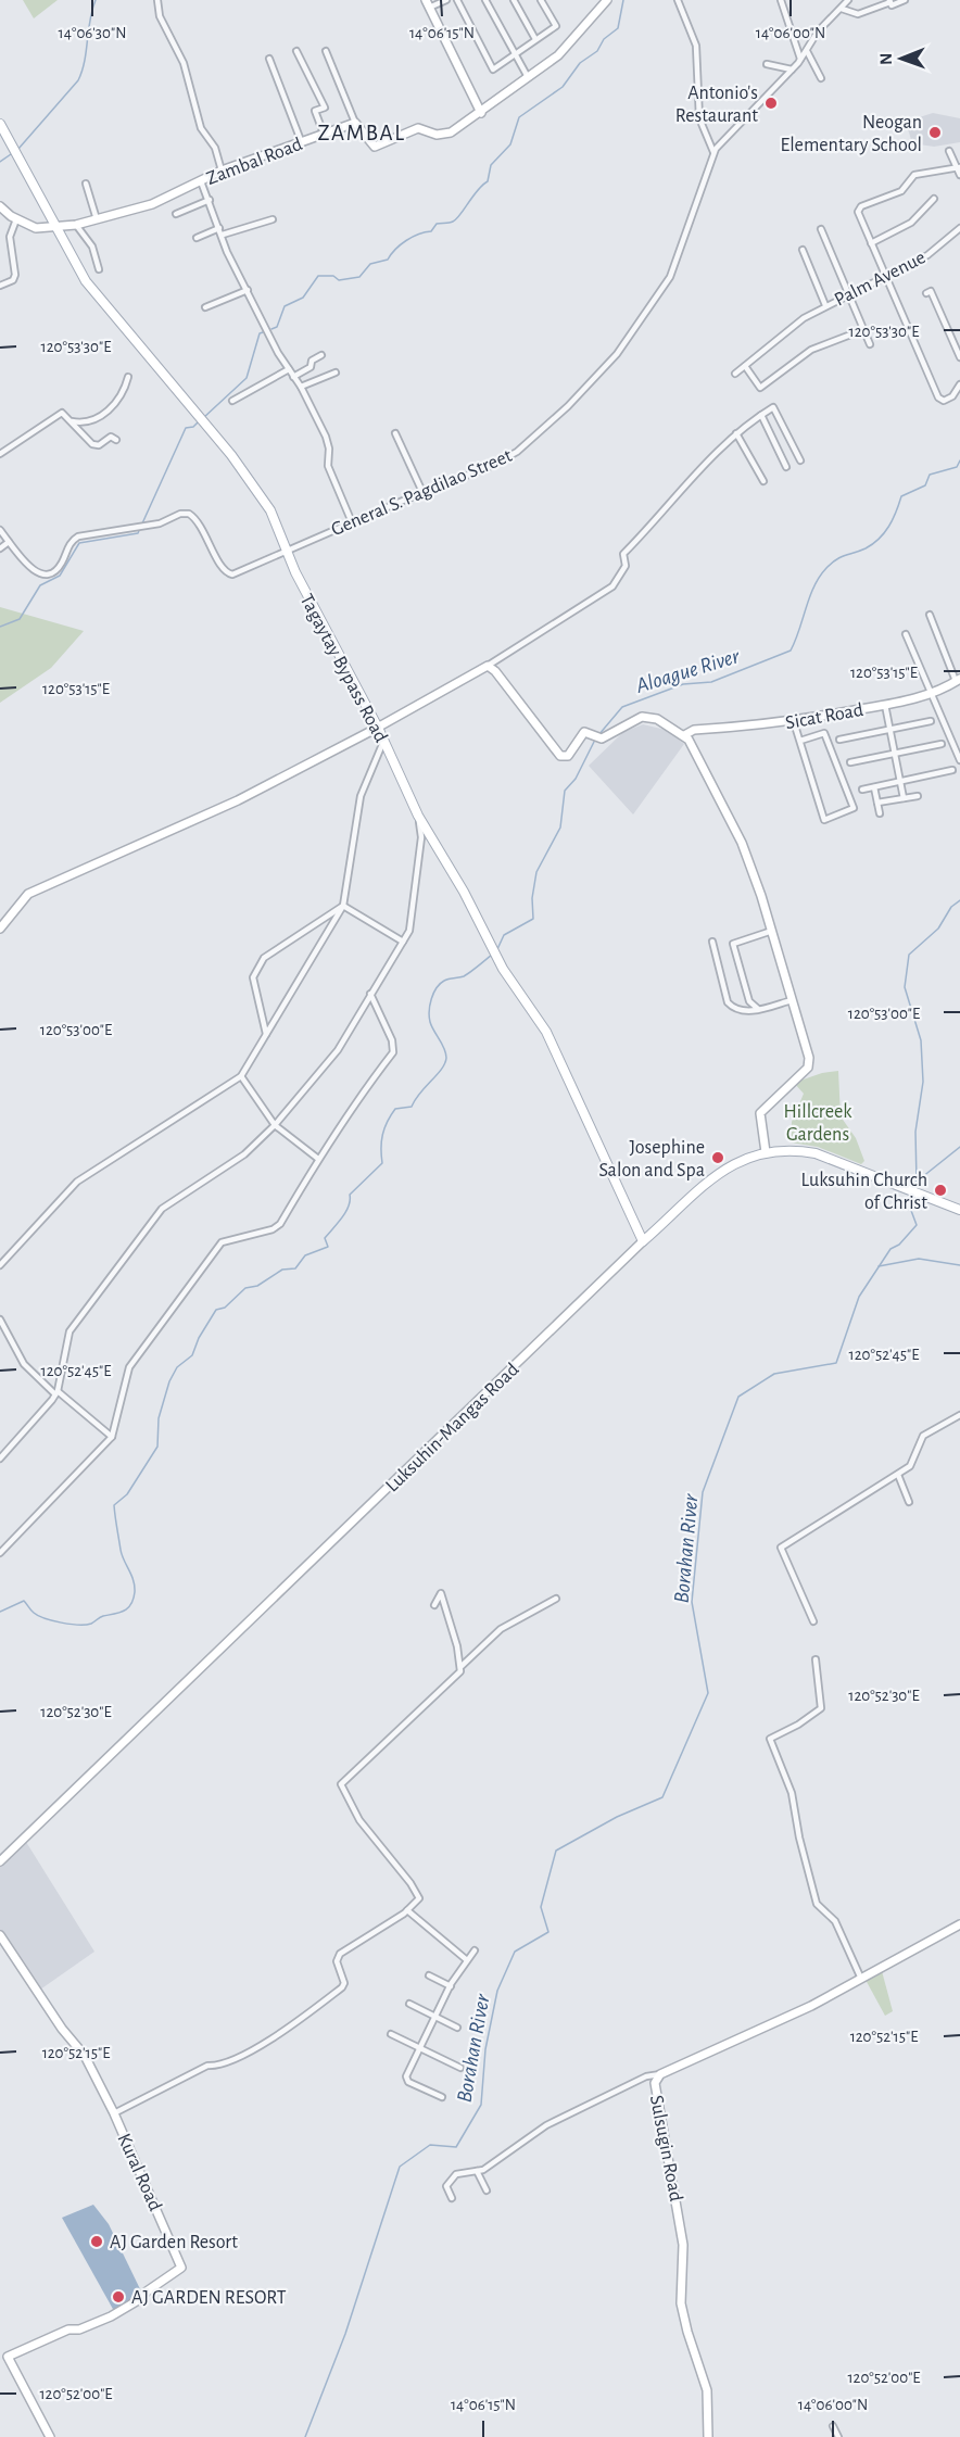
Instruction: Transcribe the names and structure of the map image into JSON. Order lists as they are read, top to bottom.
{
  "streets": {
    "main road": ["Tagaytay Bypass Road", "Luksuhin-Mangas Road"],
    "street": [
      "Zambal Road",
      "Palm Avenue",
      "General S. Pagdilao Street",
      "Sicat Road",
      "Sulsugin Road",
      "Kural Road"
    ]
  },
  "crossings": [
    ["Zambal Road", "Tagaytay Bypass Road"],
    ["General S. Pagdilao Street", "Tagaytay Bypass Road"],
    ["Tagaytay Bypass Road", "Luksuhin-Mangas Road"]
  ],
  "districts": ["ZAMBAL"],
  "water": ["Aloague River", "Borahan River"],
  "parks": ["Hillcreek Gardens"],
  "places": [
    "Antonio's Restaurant",
    "Neogan Elementary School",
    "Josephine Salon and Spa",
    "Luksuhin Church of Christ",
    "AJ Garden Resort",
    "AJ GARDEN RESORT"
  ],
  "north": "left",
  "coordinates": [
    "14°06'30\"N",
    "14°06'15\"N",
    "14°06'00\"N",
    "120°53'30\"E",
    "120°53'15\"E",
    "120°53'00\"E",
    "120°52'45\"E",
    "120°52'30\"E",
    "120°52'15\"E",
    "120°52'00\"E"
  ]
}
